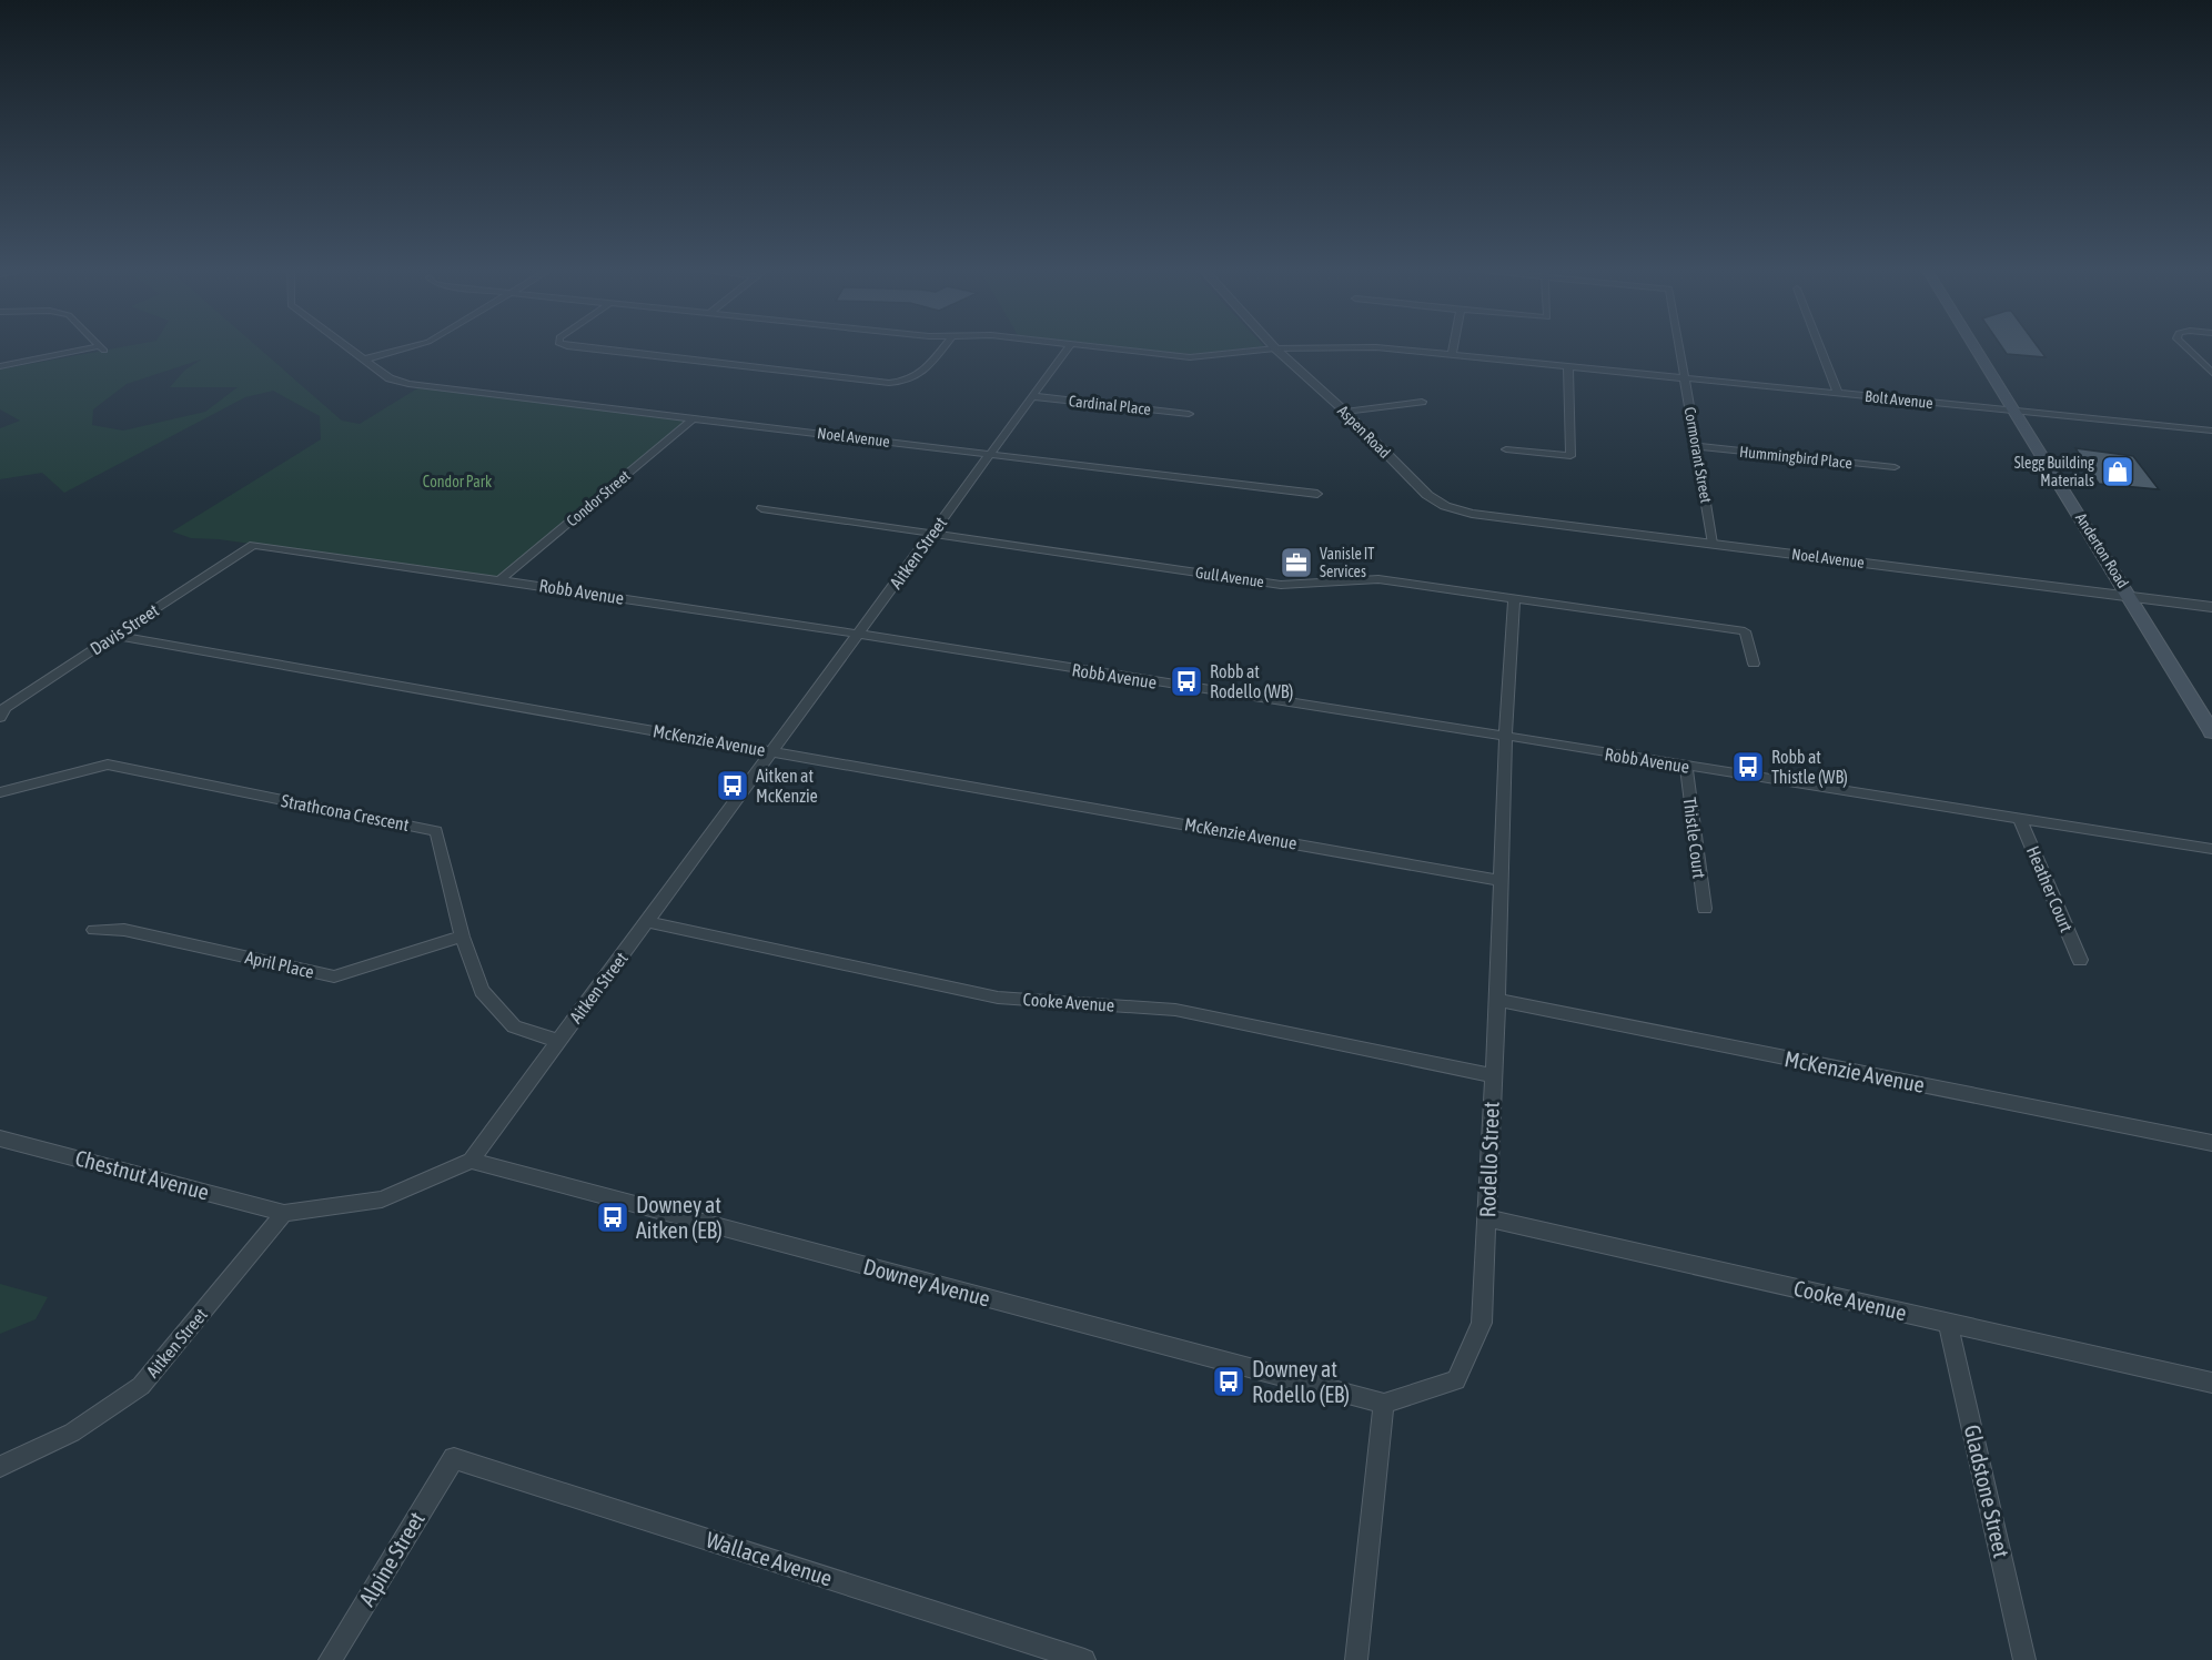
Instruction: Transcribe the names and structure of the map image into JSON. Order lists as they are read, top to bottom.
{
  "streets": {
    "main road": ["Anderton Road"],
    "street": [
      "Bolt Avenue",
      "Cardinal Place",
      "Aspen Road",
      "Noel Avenue",
      "Cormorant Street",
      "Hummingbird Place",
      "Condor Street",
      "Aitken Street",
      "Gull Avenue",
      "Robb Avenue",
      "Davis Street",
      "McKenzie Avenue",
      "Strathcona Crescent",
      "Thistle Court",
      "Heather Court",
      "April Place",
      "Cooke Avenue",
      "Rodello Street",
      "Chestnut Avenue",
      "Downey Avenue",
      "Gladstone Street",
      "Alpine Street",
      "Wallace Avenue"
    ]
  },
  "crossings": [
    ["Bolt Avenue", "Aspen Road"],
    ["Bolt Avenue", "Cormorant Street"],
    ["Bolt Avenue", "Anderton Road"],
    ["Cardinal Place", "Aitken Street"],
    ["Aspen Road", "Noel Avenue"],
    ["Noel Avenue", "Cormorant Street"],
    ["Noel Avenue", "Condor Street"],
    ["Noel Avenue", "Anderton Road"],
    ["Noel Avenue", "Aitken Street"],
    ["Cormorant Street", "Hummingbird Place"],
    ["Condor Street", "Robb Avenue"],
    ["Aitken Street", "Gull Avenue"],
    ["Aitken Street", "Robb Avenue"],
    ["Aitken Street", "McKenzie Avenue"],
    ["Aitken Street", "Strathcona Crescent"],
    ["Aitken Street", "Cooke Avenue"],
    ["Aitken Street", "Chestnut Avenue"],
    ["Aitken Street", "Downey Avenue"],
    ["Gull Avenue", "Rodello Street"],
    ["Robb Avenue", "Davis Street"],
    ["Robb Avenue", "Thistle Court"],
    ["Robb Avenue", "Heather Court"],
    ["Robb Avenue", "Rodello Street"],
    ["Davis Street", "McKenzie Avenue"],
    ["McKenzie Avenue", "Rodello Street"],
    ["Strathcona Crescent", "April Place"],
    ["Cooke Avenue", "Rodello Street"],
    ["Cooke Avenue", "Gladstone Street"],
    ["Rodello Street", "Downey Avenue"],
    ["Alpine Street", "Wallace Avenue"]
  ],
  "parks": ["Condor Park"],
  "places": {
    "shop": ["Slegg Building Materials"],
    "office": ["Vanisle IT Services"],
    "bus stop": [
      "Robb at Rodello (WB)",
      "Robb at Thistle (WB)",
      "Aitken at McKenzie",
      "Downey at Aitken (EB)",
      "Downey at Rodello (EB)"
    ]
  }
}
